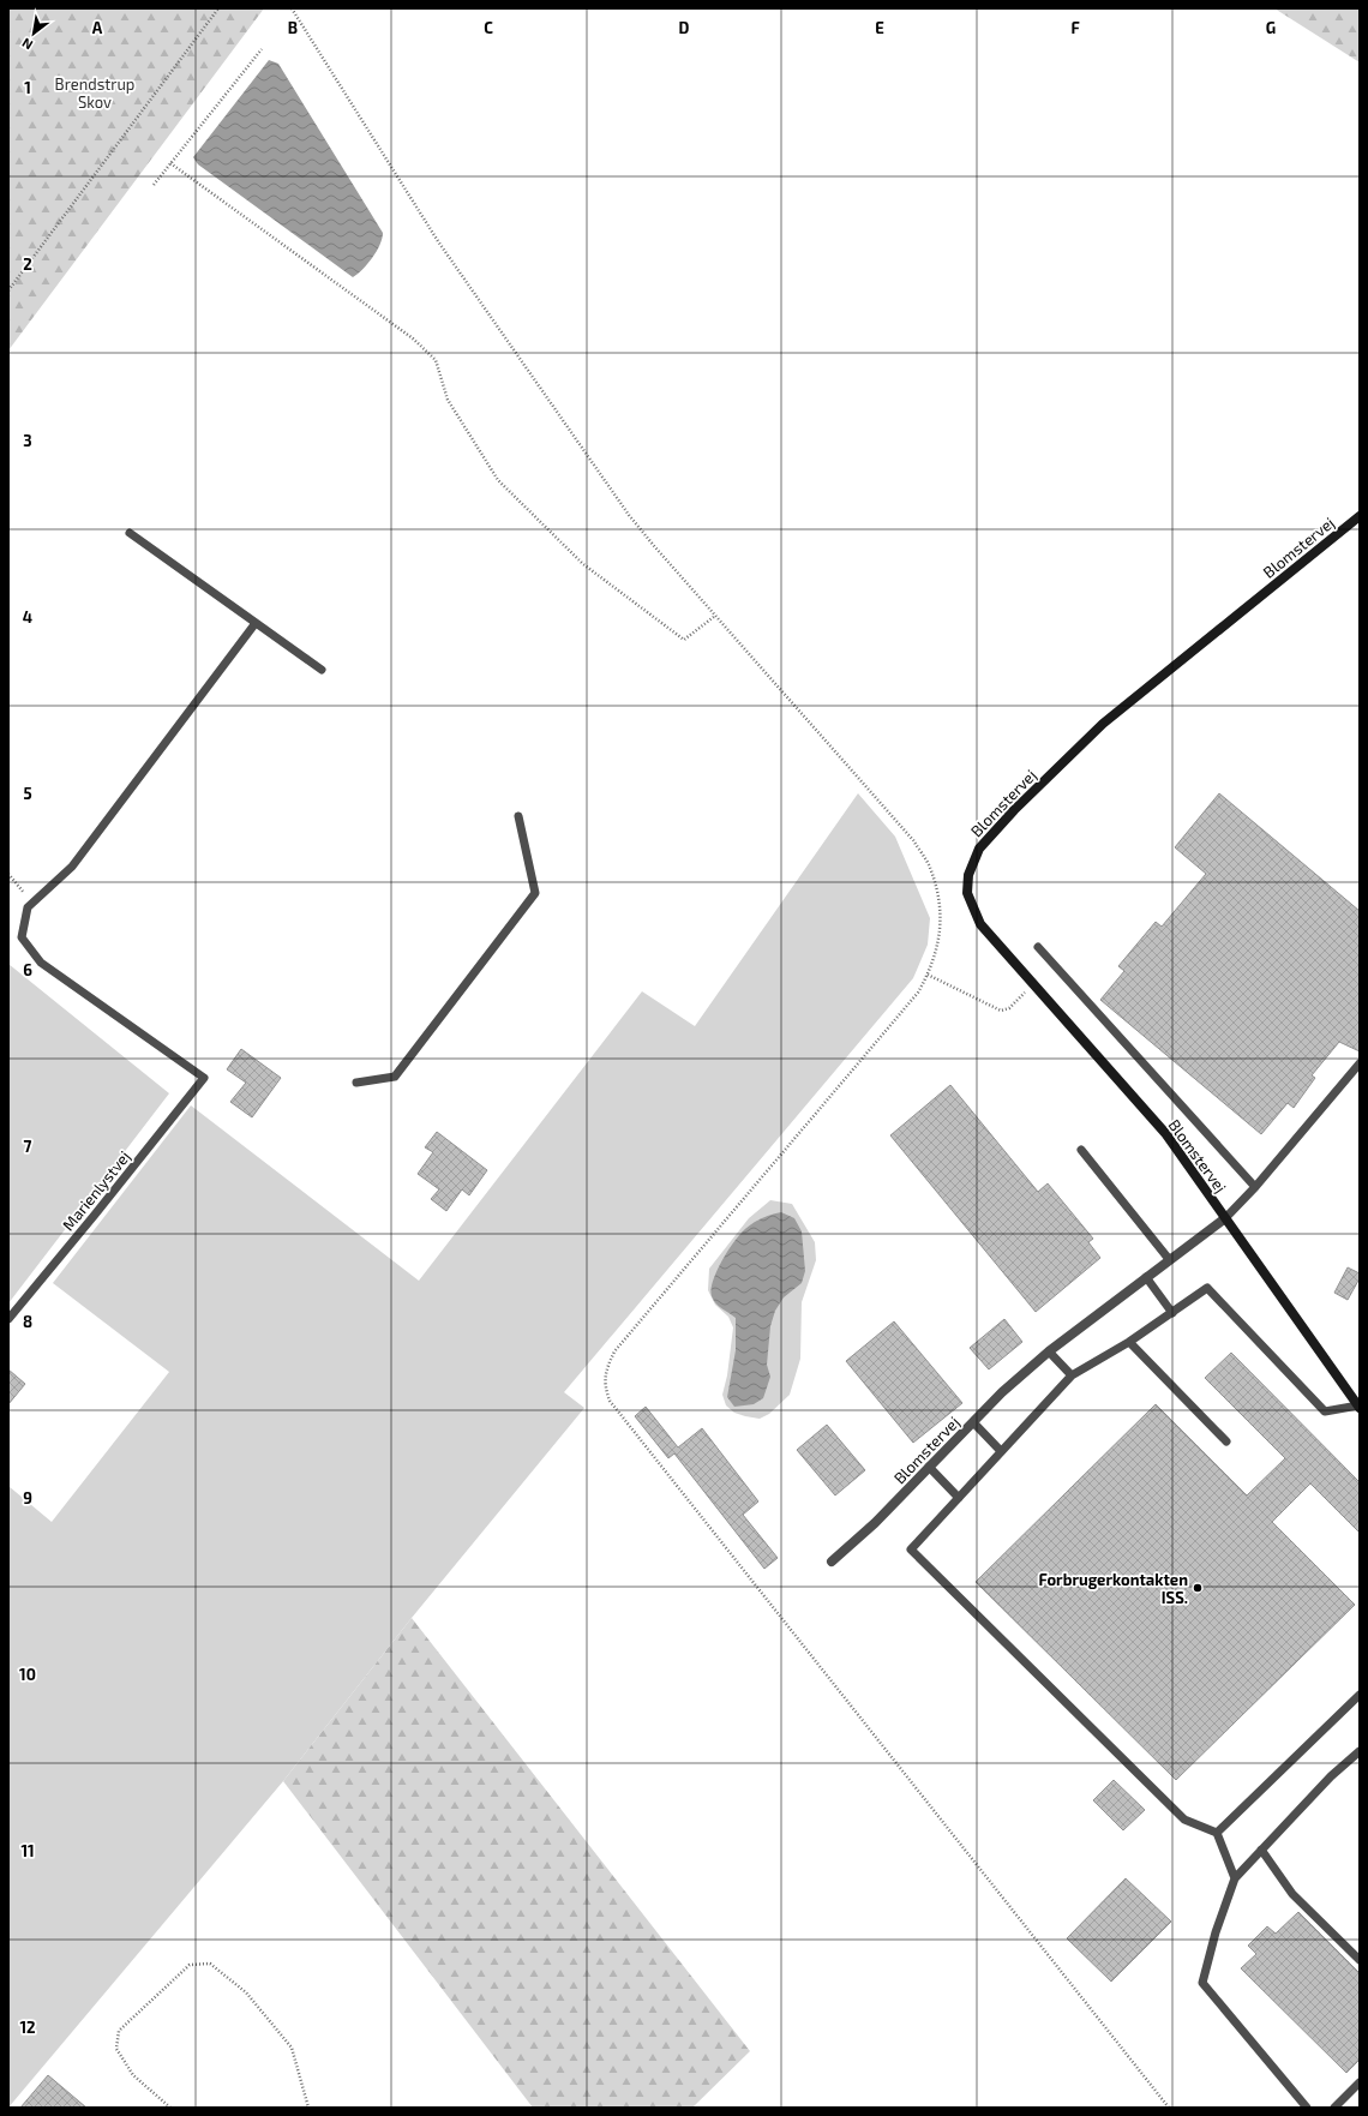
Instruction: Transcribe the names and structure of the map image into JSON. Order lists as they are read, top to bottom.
{
  "streets": {
    "street": ["Blomstervej"],
    "lane": ["Marienlystvej"]
  },
  "parks": ["Brendstrup Skov"],
  "places": ["Forbrugerkontakten ISS."],
  "north": "bottom left",
  "grid": {
    "columns": [
      "A",
      "B",
      "C",
      "D",
      "E",
      "F",
      "G"
    ],
    "rows": [
      "1",
      "2",
      "3",
      "4",
      "5",
      "6",
      "7",
      "8",
      "9",
      "10",
      "11",
      "12"
    ]
  }
}
